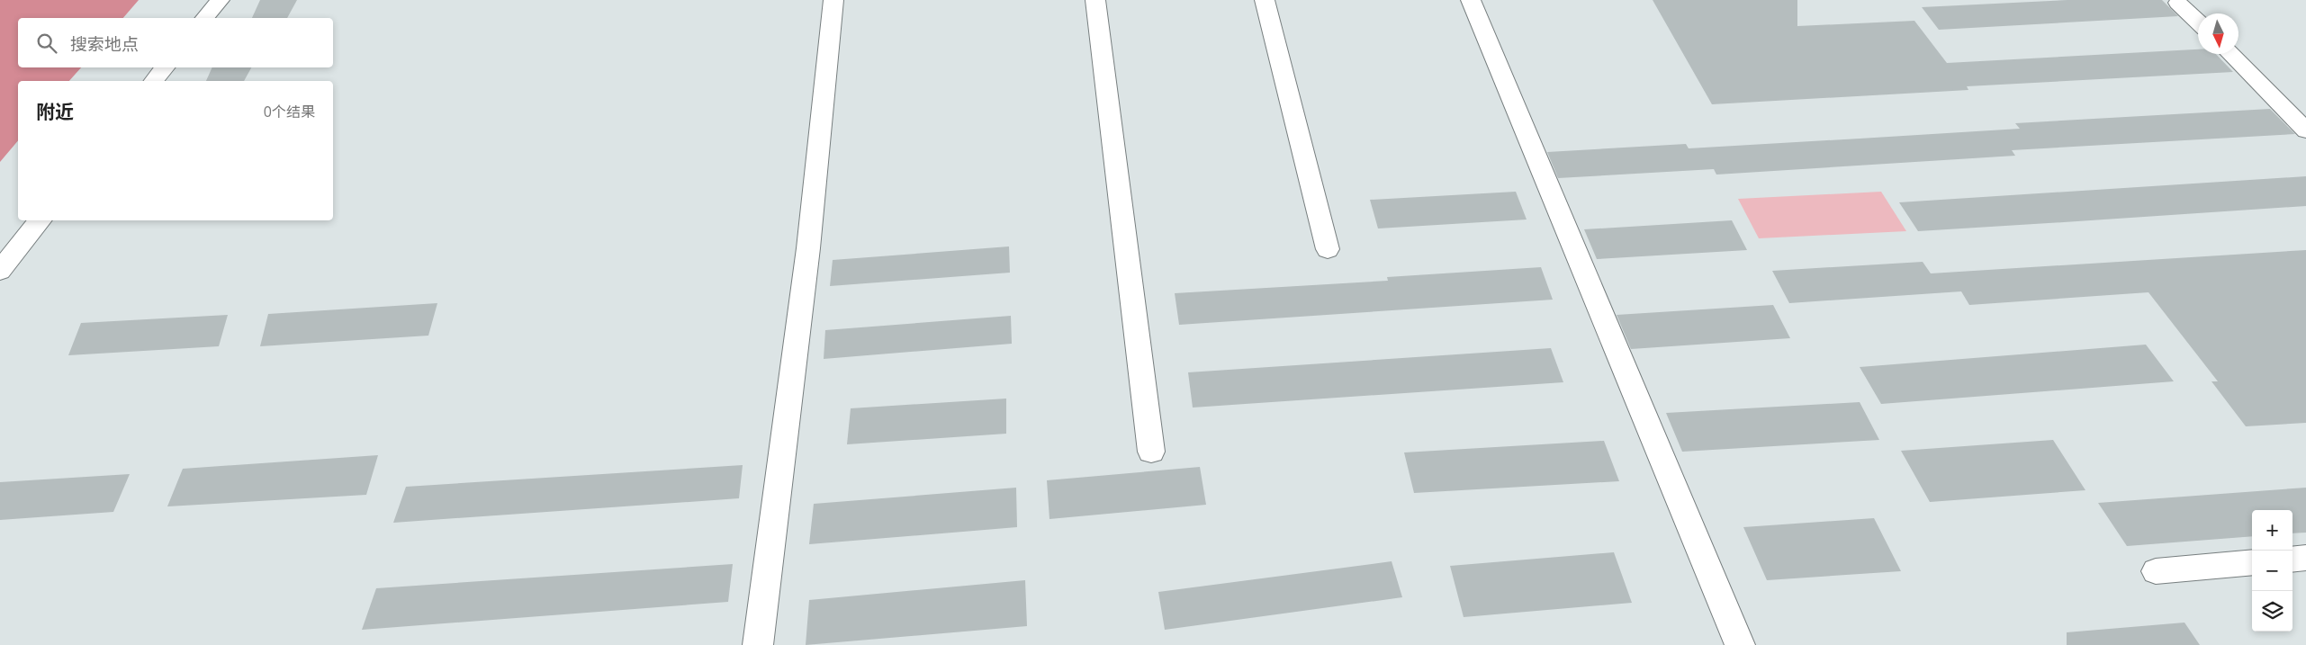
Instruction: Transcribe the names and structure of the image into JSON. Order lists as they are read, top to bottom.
{
  "north": "bottom",
  "page": {
    "search": "搜索地点",
    "heading": ["附近", "0个结果"],
    "map_buttons": ["+", "−"]
  }
}
